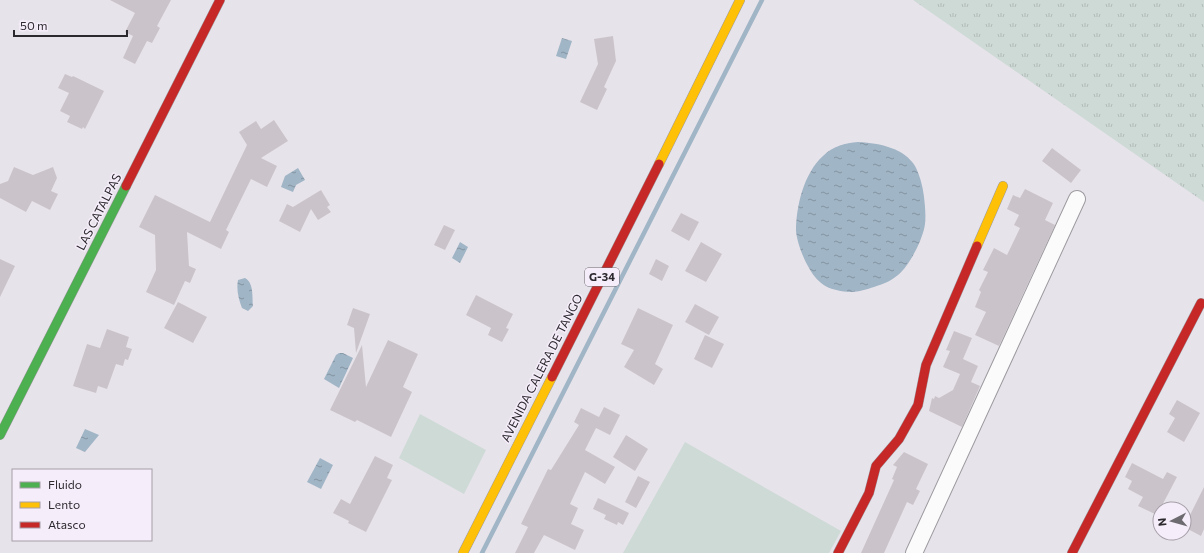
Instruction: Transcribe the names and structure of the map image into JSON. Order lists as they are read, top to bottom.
{
  "streets": {
    "street": ["LAS CATALPAS", "G-34", "AVENIDA CALERA DE TANGO"]
  },
  "legend": ["Fluido", "Lento", "Atasco"],
  "scale_bar": "50 m",
  "north": "left"
}
